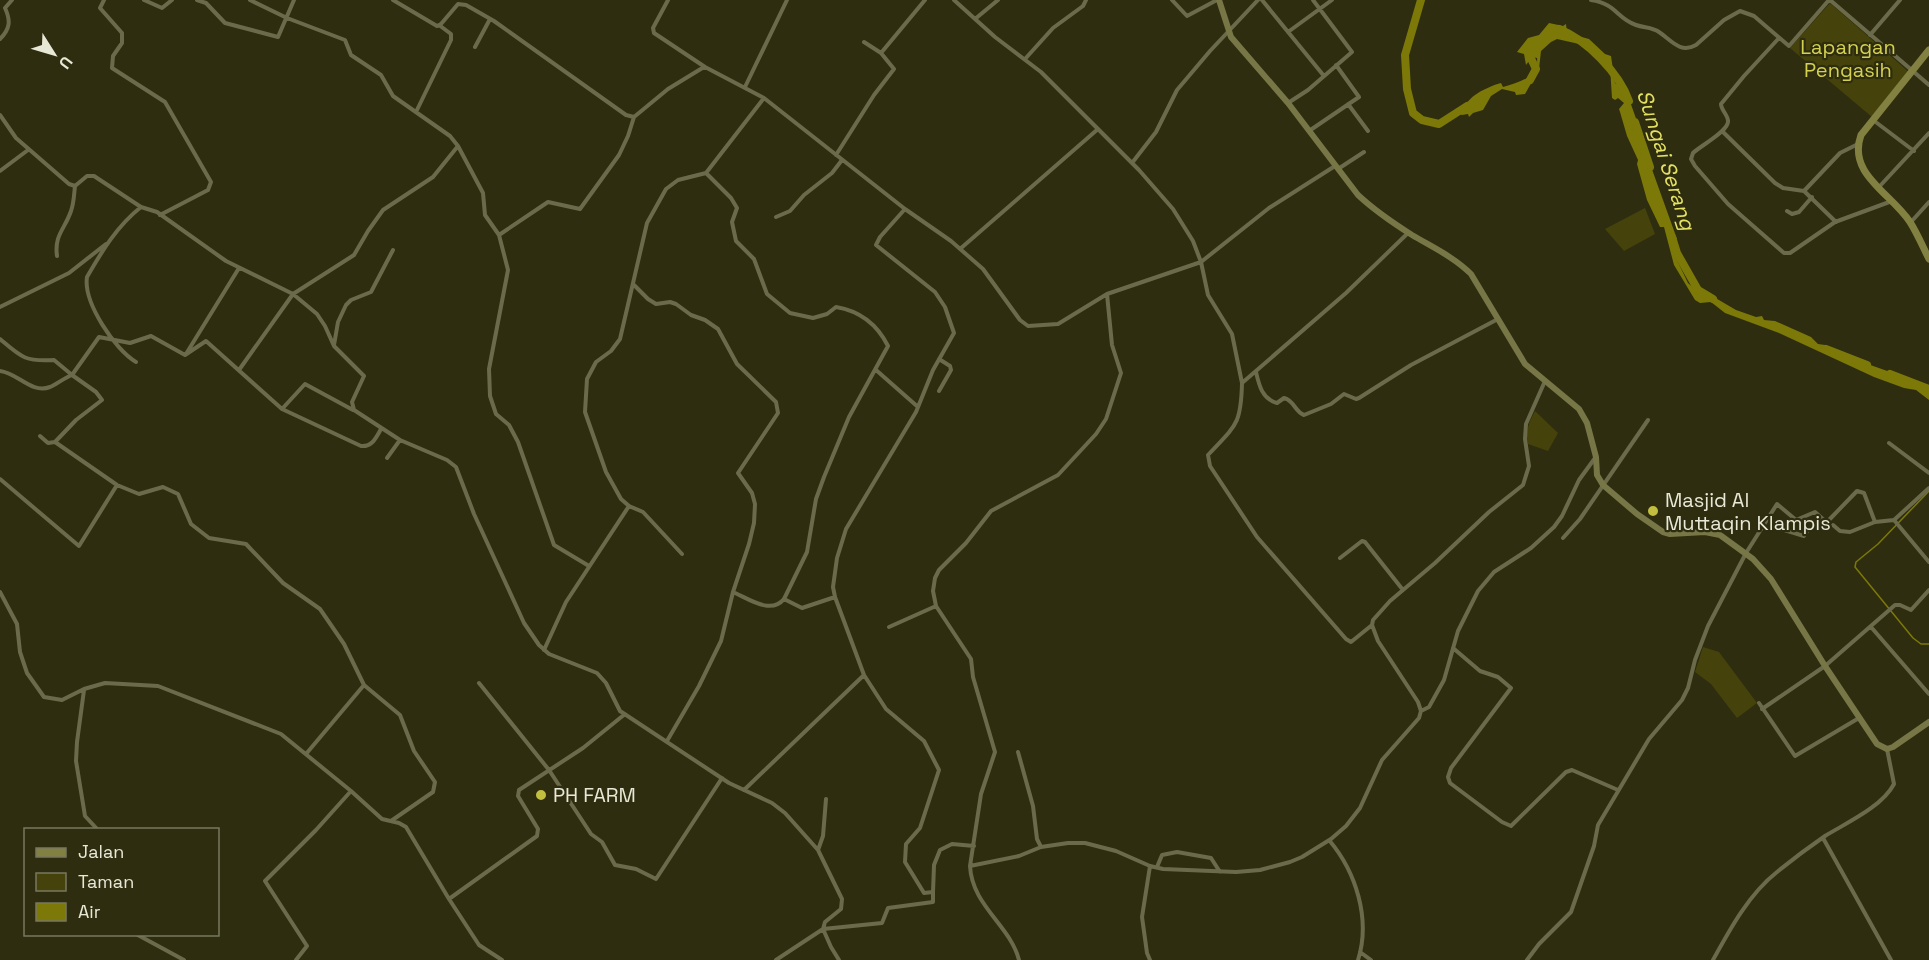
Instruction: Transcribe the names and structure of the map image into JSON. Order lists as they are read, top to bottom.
{
  "water": ["Sungai Serang"],
  "parks": ["Lapangan Pengasih"],
  "places": ["Masjid Al Muttaqin Klampis", "PH FARM"],
  "legend": ["Jalan", "Taman", "Air"],
  "north": "bottom right"
}
